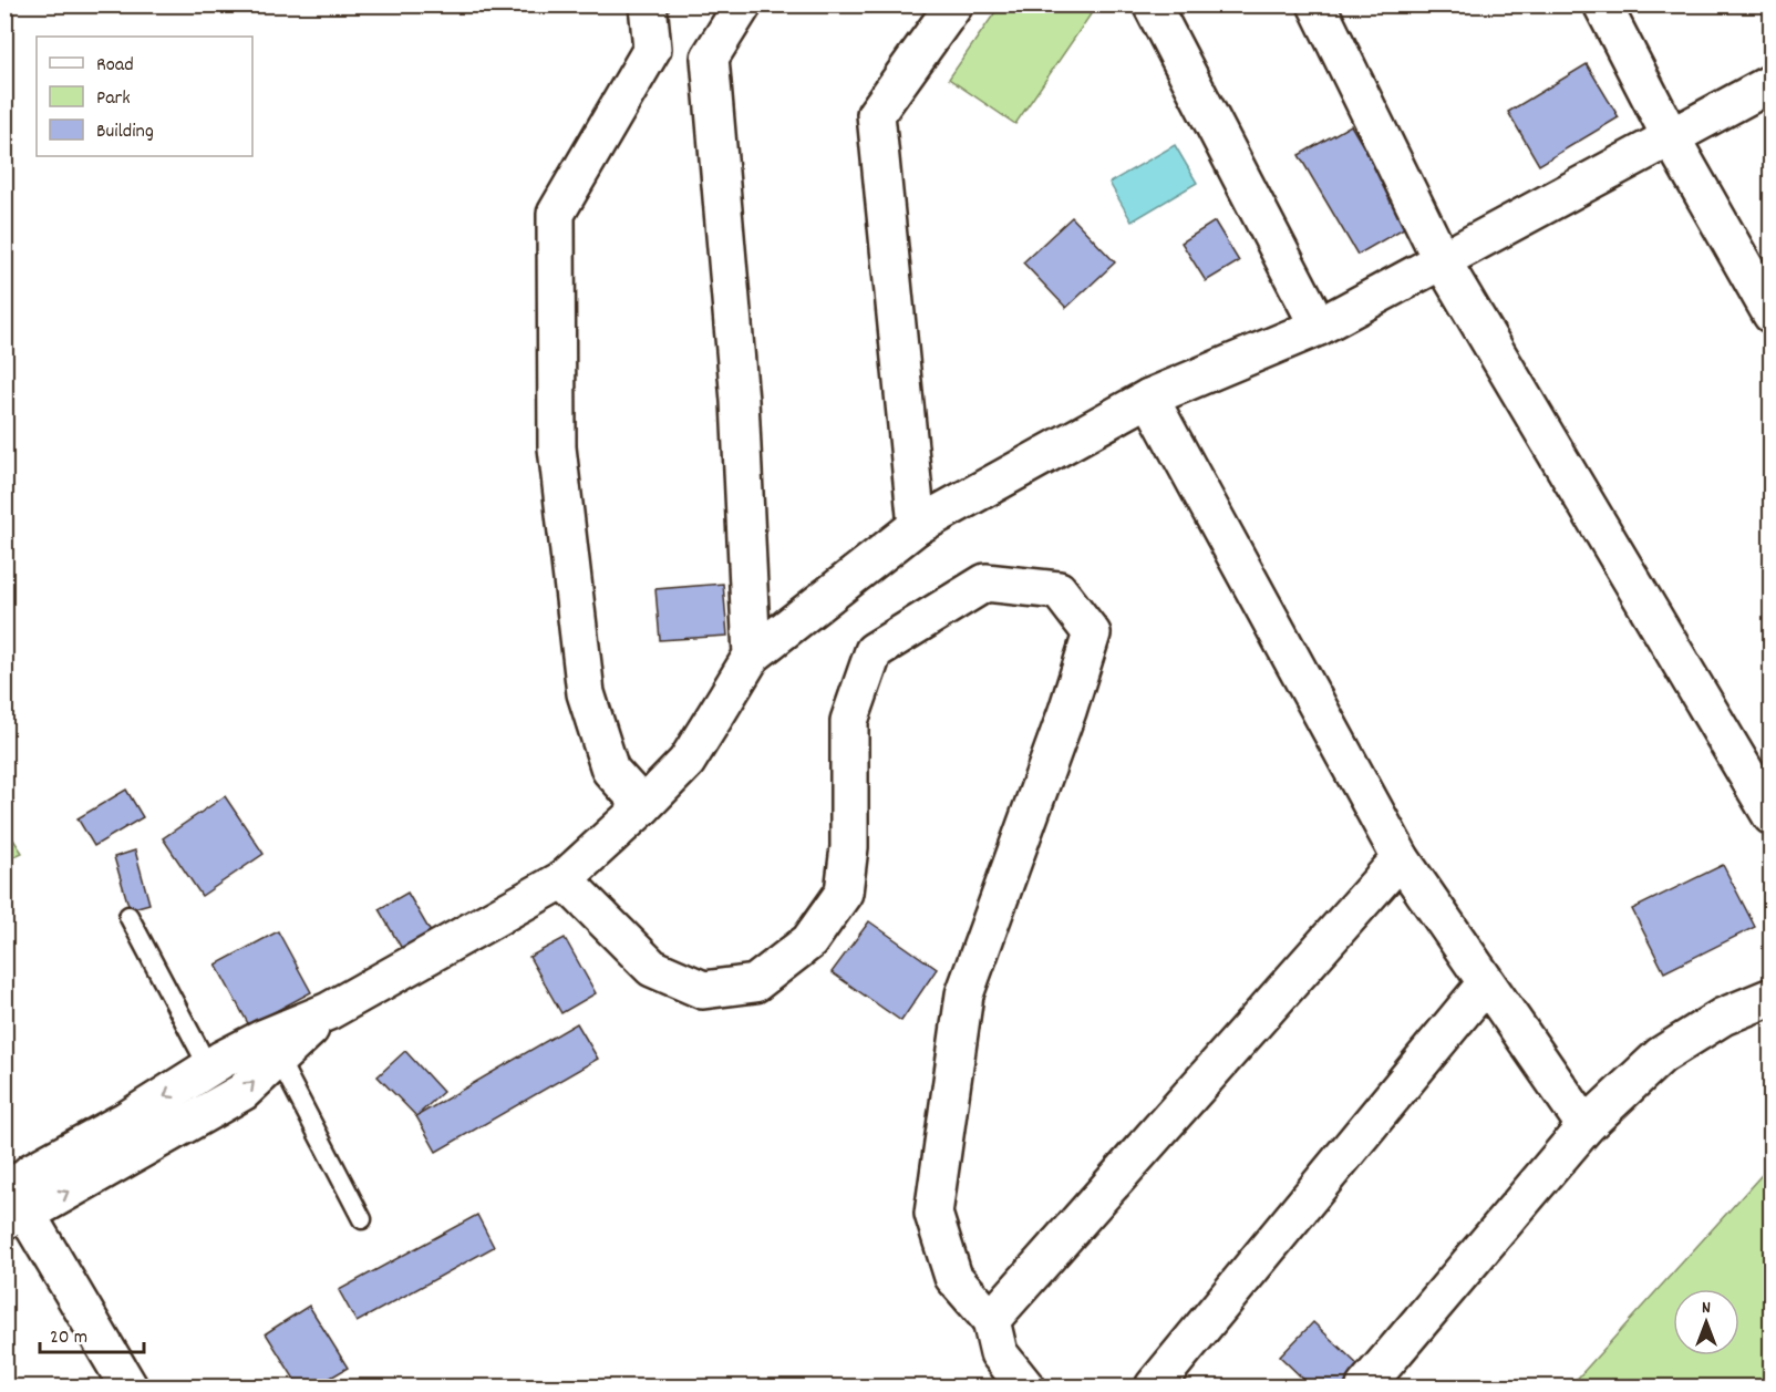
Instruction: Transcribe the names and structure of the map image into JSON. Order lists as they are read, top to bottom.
{
  "legend": ["Road", "Park", "Building"],
  "scale_bar": "20 m",
  "north": "top"
}
